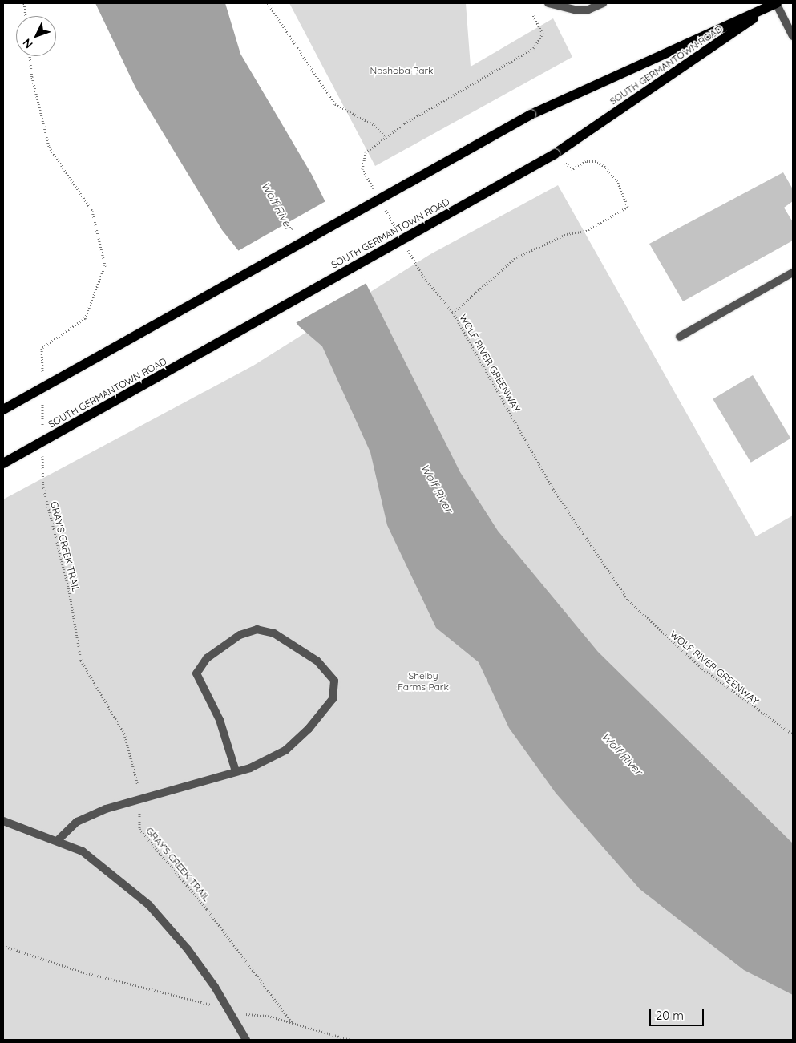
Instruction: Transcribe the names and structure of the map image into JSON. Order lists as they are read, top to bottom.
{
  "streets": {
    "main road": ["SOUTH GERMANTOWN ROAD"],
    "path": ["WOLF RIVER GREENWAY", "GRAY'S CREEK TRAIL"]
  },
  "water": ["Wolf River"],
  "parks": ["Nashoba Park", "Shelby Farms Park"],
  "scale_bar": "20 m",
  "north": "bottom left"
}
